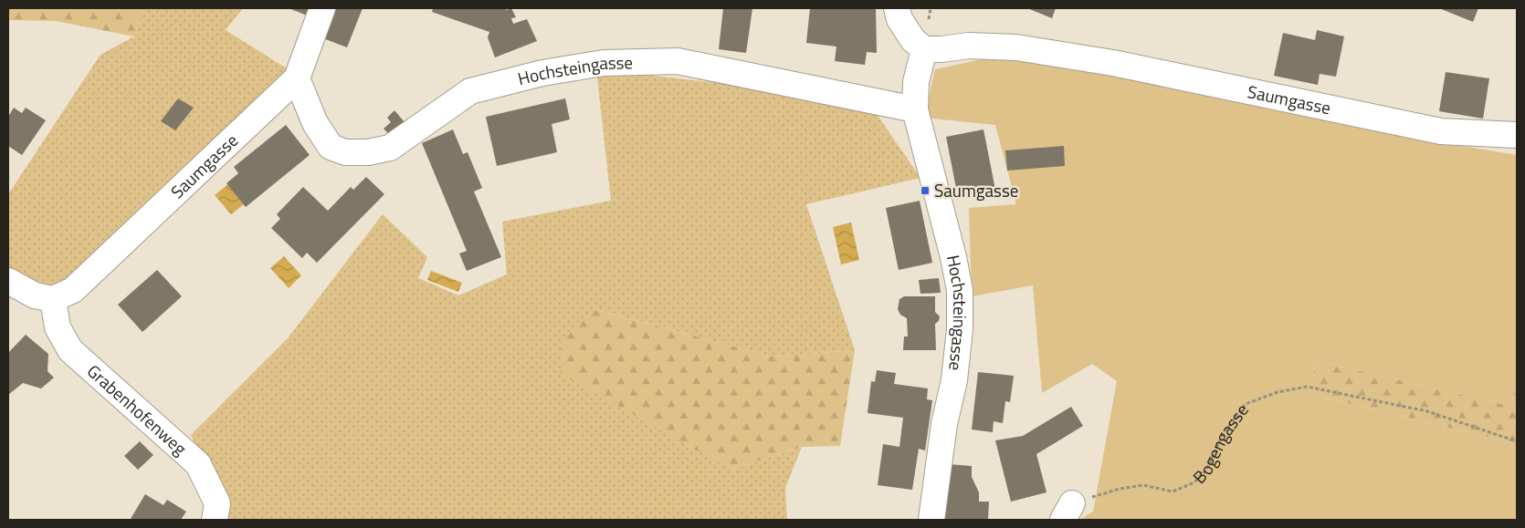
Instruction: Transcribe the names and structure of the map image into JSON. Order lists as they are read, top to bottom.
{
  "streets": {
    "street": ["Hochsteingasse", "Saumgasse", "Grabenhofenweg"],
    "path": ["Bogengasse"]
  },
  "crossings": [
    ["Hochsteingasse", "Saumgasse"],
    ["Saumgasse", "Grabenhofenweg"]
  ],
  "places": {
    "transit": ["Saumgasse"]
  }
}
